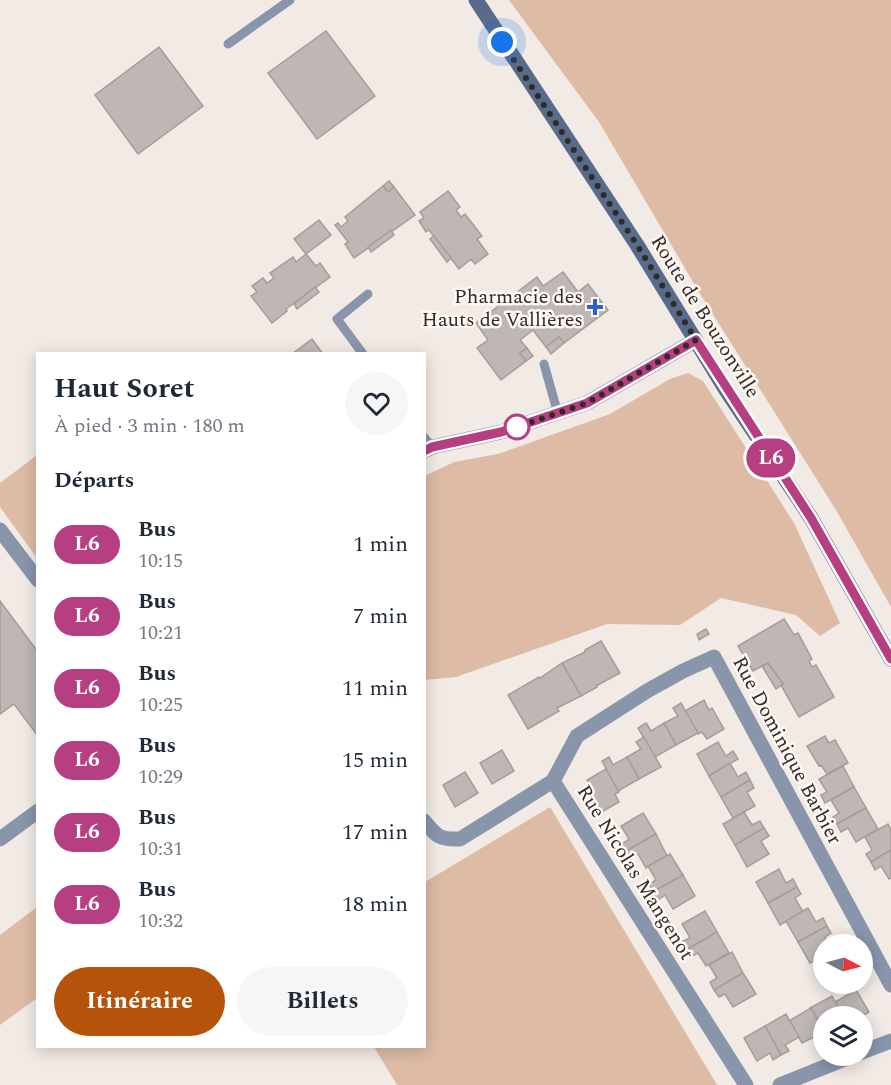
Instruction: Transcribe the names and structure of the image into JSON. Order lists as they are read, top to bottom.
{
  "streets": {
    "main road": ["Route de Bouzonville"],
    "street": ["Rue Dominique Barbier", "Rue Nicolas Mangenot"]
  },
  "crossings": [
    ["Rue Dominique Barbier", "Rue Nicolas Mangenot"]
  ],
  "places": {
    "health": ["Pharmacie des Hauts de Vallières"]
  },
  "lines": ["bus line L6"],
  "north": "right",
  "page": {
    "on_map": "L6",
    "heading": [
      ["Haut Soret", "À pied · 3 min · 180 m"],
      "Départs"
    ],
    "list": [
      {
        "mark": "L6",
        "name": "Bus",
        "note": "10:15",
        "value": "1 min"
      },
      {
        "mark": "L6",
        "name": "Bus",
        "note": "10:21",
        "value": "7 min"
      },
      {
        "mark": "L6",
        "name": "Bus",
        "note": "10:25",
        "value": "11 min"
      },
      {
        "mark": "L6",
        "name": "Bus",
        "note": "10:29",
        "value": "15 min"
      },
      {
        "mark": "L6",
        "name": "Bus",
        "note": "10:31",
        "value": "17 min"
      },
      {
        "mark": "L6",
        "name": "Bus",
        "note": "10:32",
        "value": "18 min"
      }
    ],
    "buttons": ["Itinéraire", "Billets"]
  }
}
